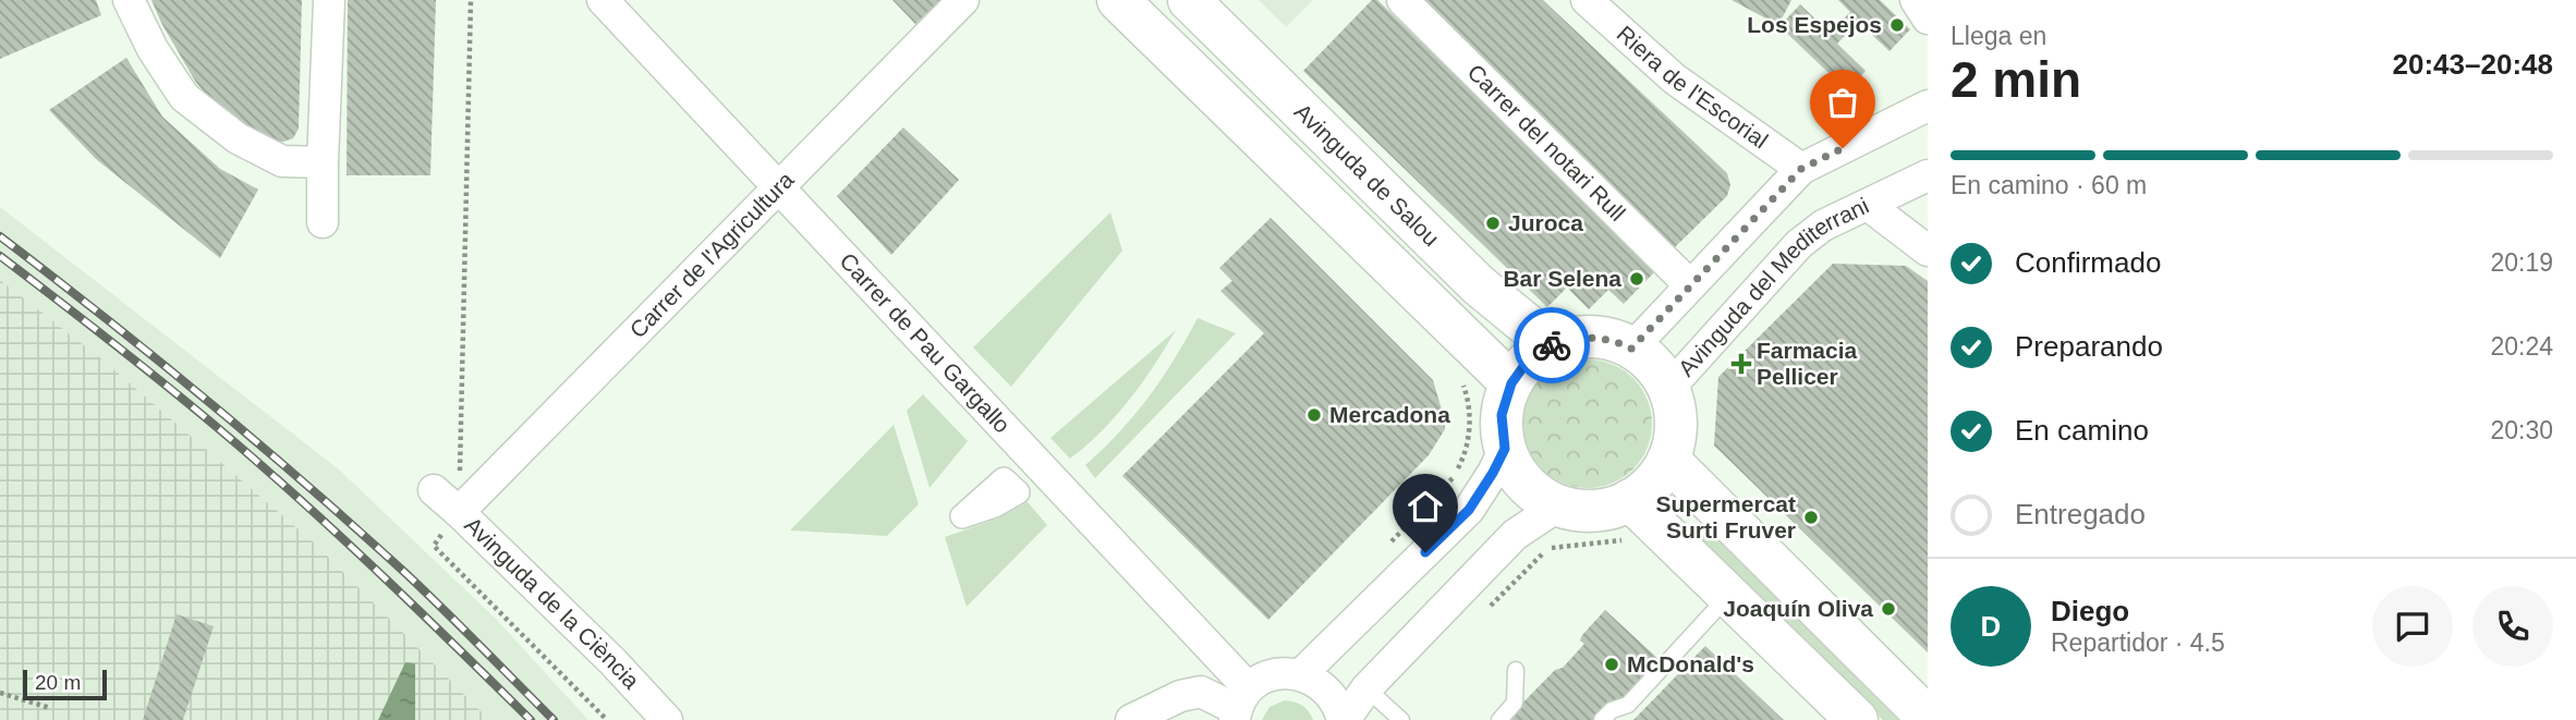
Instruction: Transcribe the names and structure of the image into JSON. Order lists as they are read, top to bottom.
{
  "streets": {
    "main road": ["Avinguda de Salou"],
    "street": [
      "Riera de l'Escorial",
      "Carrer del notari Rull",
      "Carrer de l'Agricultura",
      "Avinguda del Mediterrani",
      "Carrer de Pau Gargallo",
      "Avinguda de la Ciència"
    ]
  },
  "crossings": [
    ["Avinguda de Salou", "Avinguda del Mediterrani"],
    ["Carrer de l'Agricultura", "Carrer de Pau Gargallo"],
    ["Carrer de l'Agricultura", "Avinguda de la Ciència"]
  ],
  "places": {
    "other": [
      "Los Espejos",
      "Juroca",
      "Bar Selena",
      "Mercadona",
      "Supermercat Surti Fruver",
      "Joaquín Oliva",
      "McDonald's"
    ],
    "health": ["Farmacia Pellicer"]
  },
  "scale_bar": "20 m",
  "page": {
    "heading": ["2 min", "Llega en", "20:43–20:48"],
    "panel": ["Diego", "Repartidor · 4.5"],
    "bar": "En camino · 60 m",
    "list": [
      ["Confirmado", "20:19"],
      ["Preparando", "20:24"],
      ["En camino", "20:30"],
      "Entregado"
    ],
    "round": "D",
    "scale": "20 m"
  }
}
